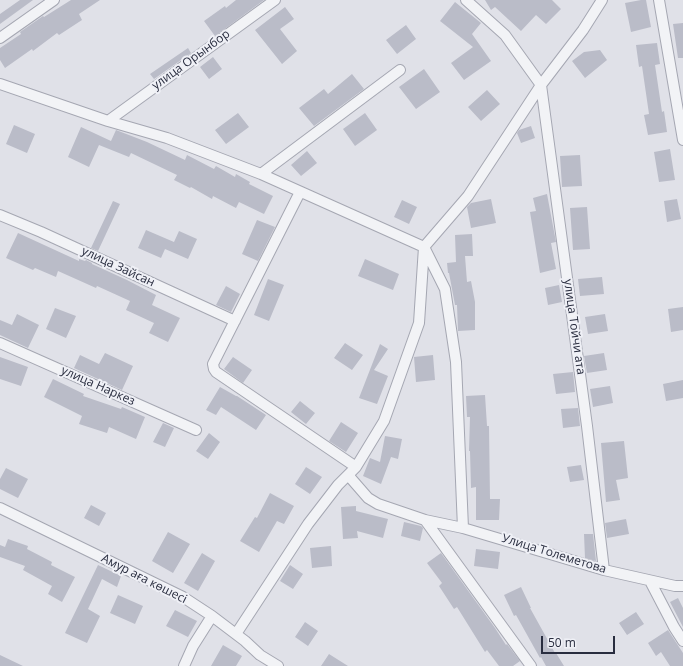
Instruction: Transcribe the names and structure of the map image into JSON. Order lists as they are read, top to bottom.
{
  "streets": {
    "street": [
      "улица Орынбор",
      "улица Зайсан",
      "улица Тойчи ата",
      "улица Наркез",
      "Улица Толеметова",
      "Амур аға көшесі"
    ]
  },
  "crossings": [
    ["улица Тойчи ата", "Улица Толеметова"]
  ],
  "scale_bar": "50 m"
}
